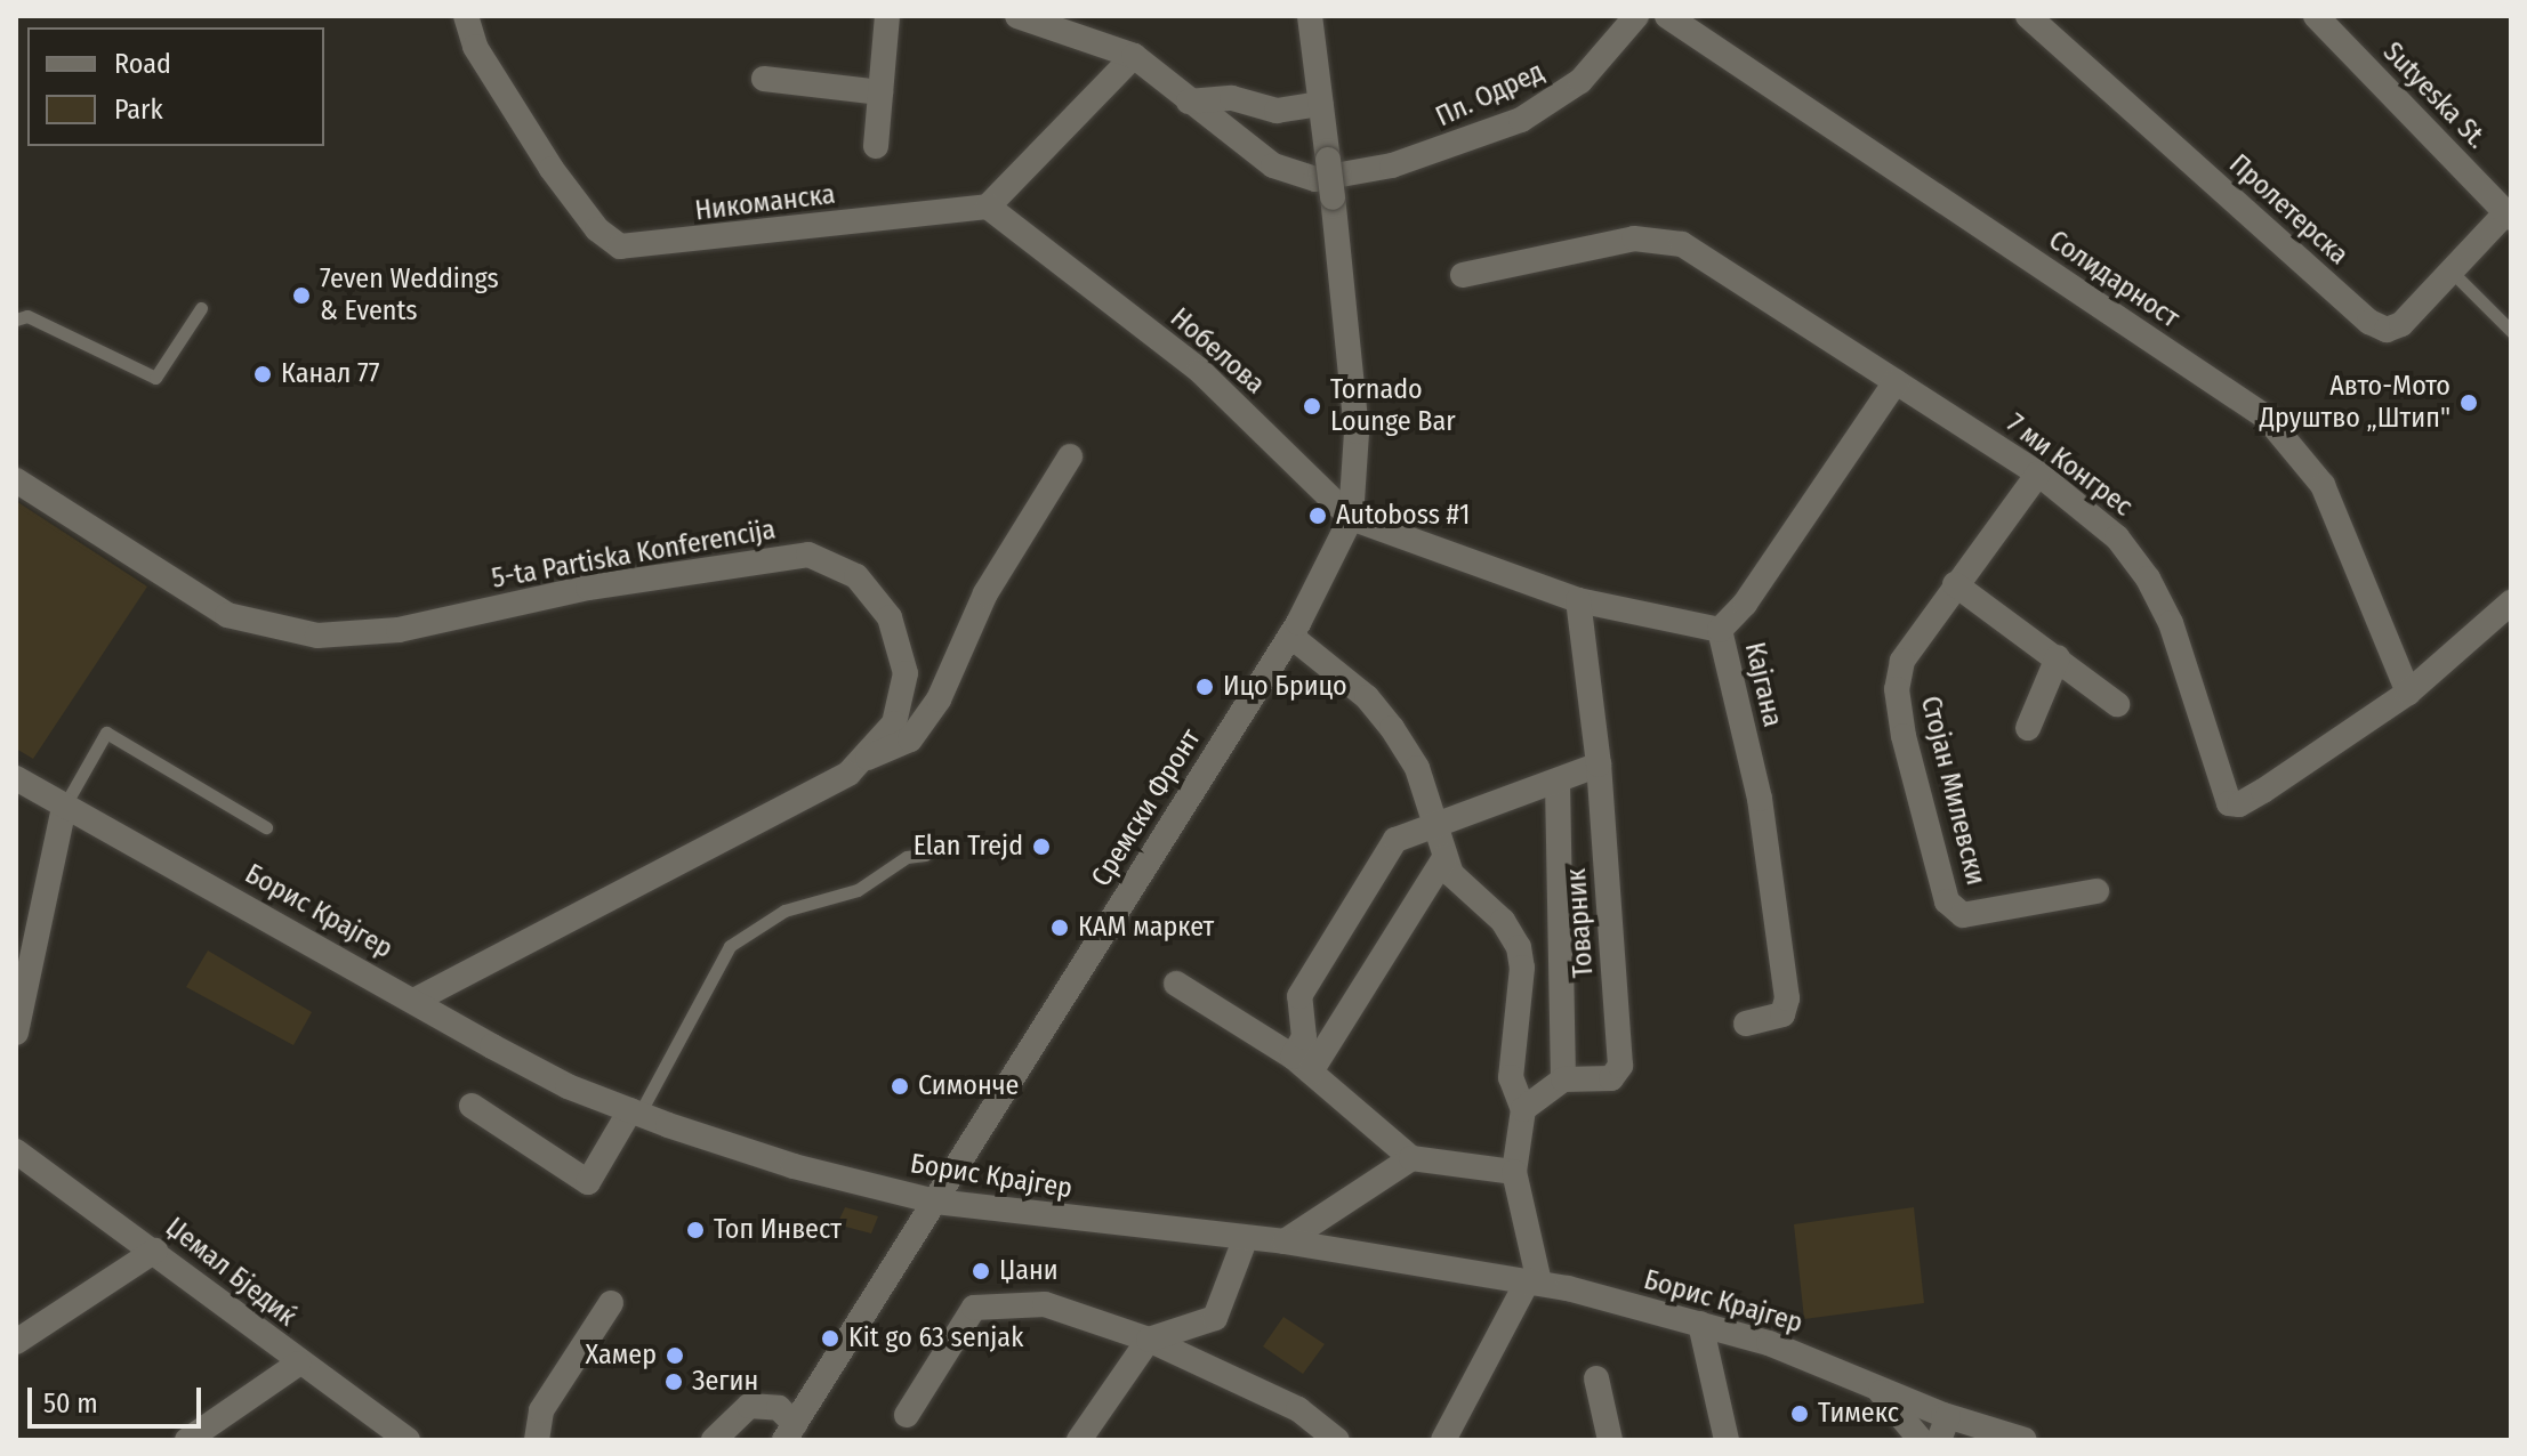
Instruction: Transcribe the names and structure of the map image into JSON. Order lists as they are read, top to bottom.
{
  "streets": {
    "street": [
      "Пл. Одред",
      "Sutyeska St.",
      "Никоманска",
      "Пролетерска",
      "Солидарност",
      "Нобелова",
      "7 ми Конгрес",
      "5-ta Partiska Konferencija",
      "Кајгана",
      "Стојан Милевски",
      "Сремски Фронт",
      "Борис Крајгер",
      "Товарник",
      "Џемал Бједиќ"
    ]
  },
  "crossings": [
    ["Sutyeska St.", "Пролетерска"],
    ["Никоманска", "Нобелова"],
    ["Солидарност", "7 ми Конгрес"],
    ["Нобелова", "Кајгана"],
    ["Нобелова", "Сремски Фронт"],
    ["Нобелова", "Товарник"],
    ["7 ми Конгрес", "Кајгана"],
    ["7 ми Конгрес", "Стојан Милевски"],
    ["5-ta Partiska Konferencija", "Борис Крајгер"],
    ["Сремски Фронт", "Борис Крајгер"]
  ],
  "places": [
    "7even Weddings & Events",
    "Канал 77",
    "Авто-Мото Друштво „Штип\"",
    "Tornado Lounge Bar",
    "Autoboss #1",
    "Ицо Брицо",
    "Elan Trejd",
    "КАМ маркет",
    "Симонче",
    "Топ Инвест",
    "Џани",
    "Kit go 63 senjak",
    "Хамер",
    "Зегин",
    "Тимекс"
  ],
  "legend": ["Road", "Park"],
  "scale_bar": "50 m"
}
